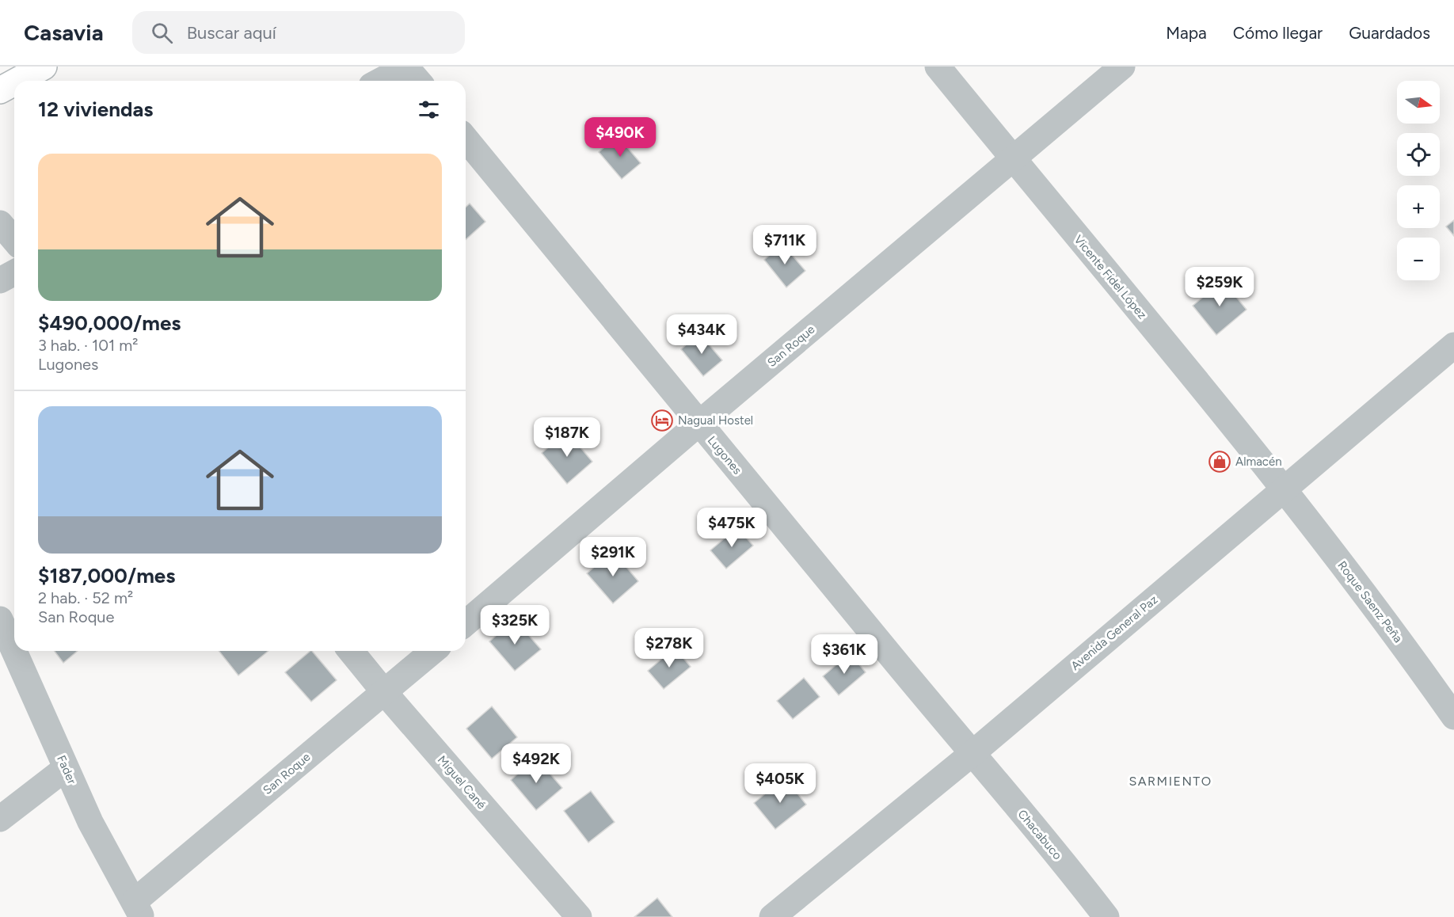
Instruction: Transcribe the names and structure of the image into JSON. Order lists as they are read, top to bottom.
{
  "streets": {
    "street": [
      "Vicente Fidel López",
      "San Roque",
      "Lugones",
      "Roque Saenz Peña",
      "Avenida General Paz",
      "Fader",
      "Miguel Cané",
      "Chacabuco"
    ]
  },
  "crossings": [
    ["Vicente Fidel López", "San Roque"],
    ["Vicente Fidel López", "Roque Saenz Peña"],
    ["Vicente Fidel López", "Avenida General Paz"],
    ["San Roque", "Lugones"],
    ["San Roque", "Fader"],
    ["San Roque", "Miguel Cané"],
    ["Lugones", "Avenida General Paz"],
    ["Lugones", "Chacabuco"],
    ["Roque Saenz Peña", "Avenida General Paz"],
    ["Avenida General Paz", "Chacabuco"]
  ],
  "districts": ["SARMIENTO"],
  "places": {
    "hotel": ["Nagual Hostel"],
    "shop": ["Almacén"]
  },
  "north": "right",
  "page": {
    "header": "Casavia",
    "search": "Buscar aquí",
    "nav": ["Mapa", "Cómo llegar", "Guardados"],
    "map_buttons": ["+", "−"],
    "heading": "12 viviendas",
    "price": [
      "$490K",
      "$711K",
      "$259K",
      "$434K",
      "$187K",
      "$475K",
      "$291K",
      "$325K",
      "$278K",
      "$361K",
      "$492K",
      "$405K"
    ],
    "list": [
      {
        "name": "$490,000/mes",
        "note": "3 hab. · 101 m² · Lugones"
      },
      {
        "name": "$187,000/mes",
        "note": "2 hab. · 52 m² · San Roque"
      }
    ]
  }
}
